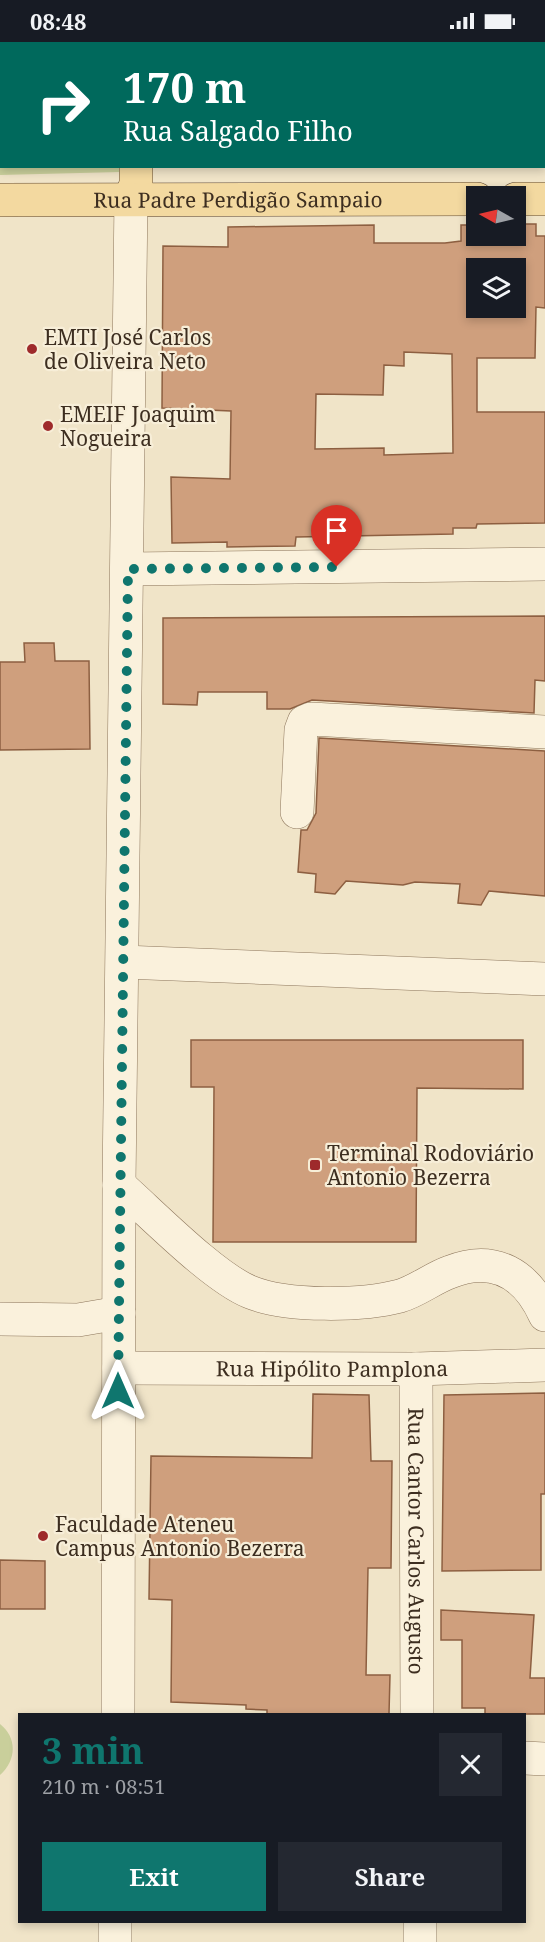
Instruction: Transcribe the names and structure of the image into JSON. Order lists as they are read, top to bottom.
{
  "streets": {
    "main road": ["Rua Padre Perdigão Sampaio"],
    "street": ["Rua Hipólito Pamplona", "Rua Cantor Carlos Augusto"]
  },
  "crossings": [
    ["Rua Hipólito Pamplona", "Rua Cantor Carlos Augusto"]
  ],
  "places": {
    "other": ["EMTI José Carlos de Oliveira Neto", "EMEIF Joaquim Nogueira", "Faculdade Ateneu Campus Antonio Bezerra"],
    "transit": ["Terminal Rodoviário Antonio Bezerra"]
  },
  "north": "left",
  "page": {
    "status": "08:48",
    "turn": ["170 m", "Rua Salgado Filho"],
    "heading": ["3 min", "210 m · 08:51"],
    "buttons": ["Exit", "Share"]
  }
}
